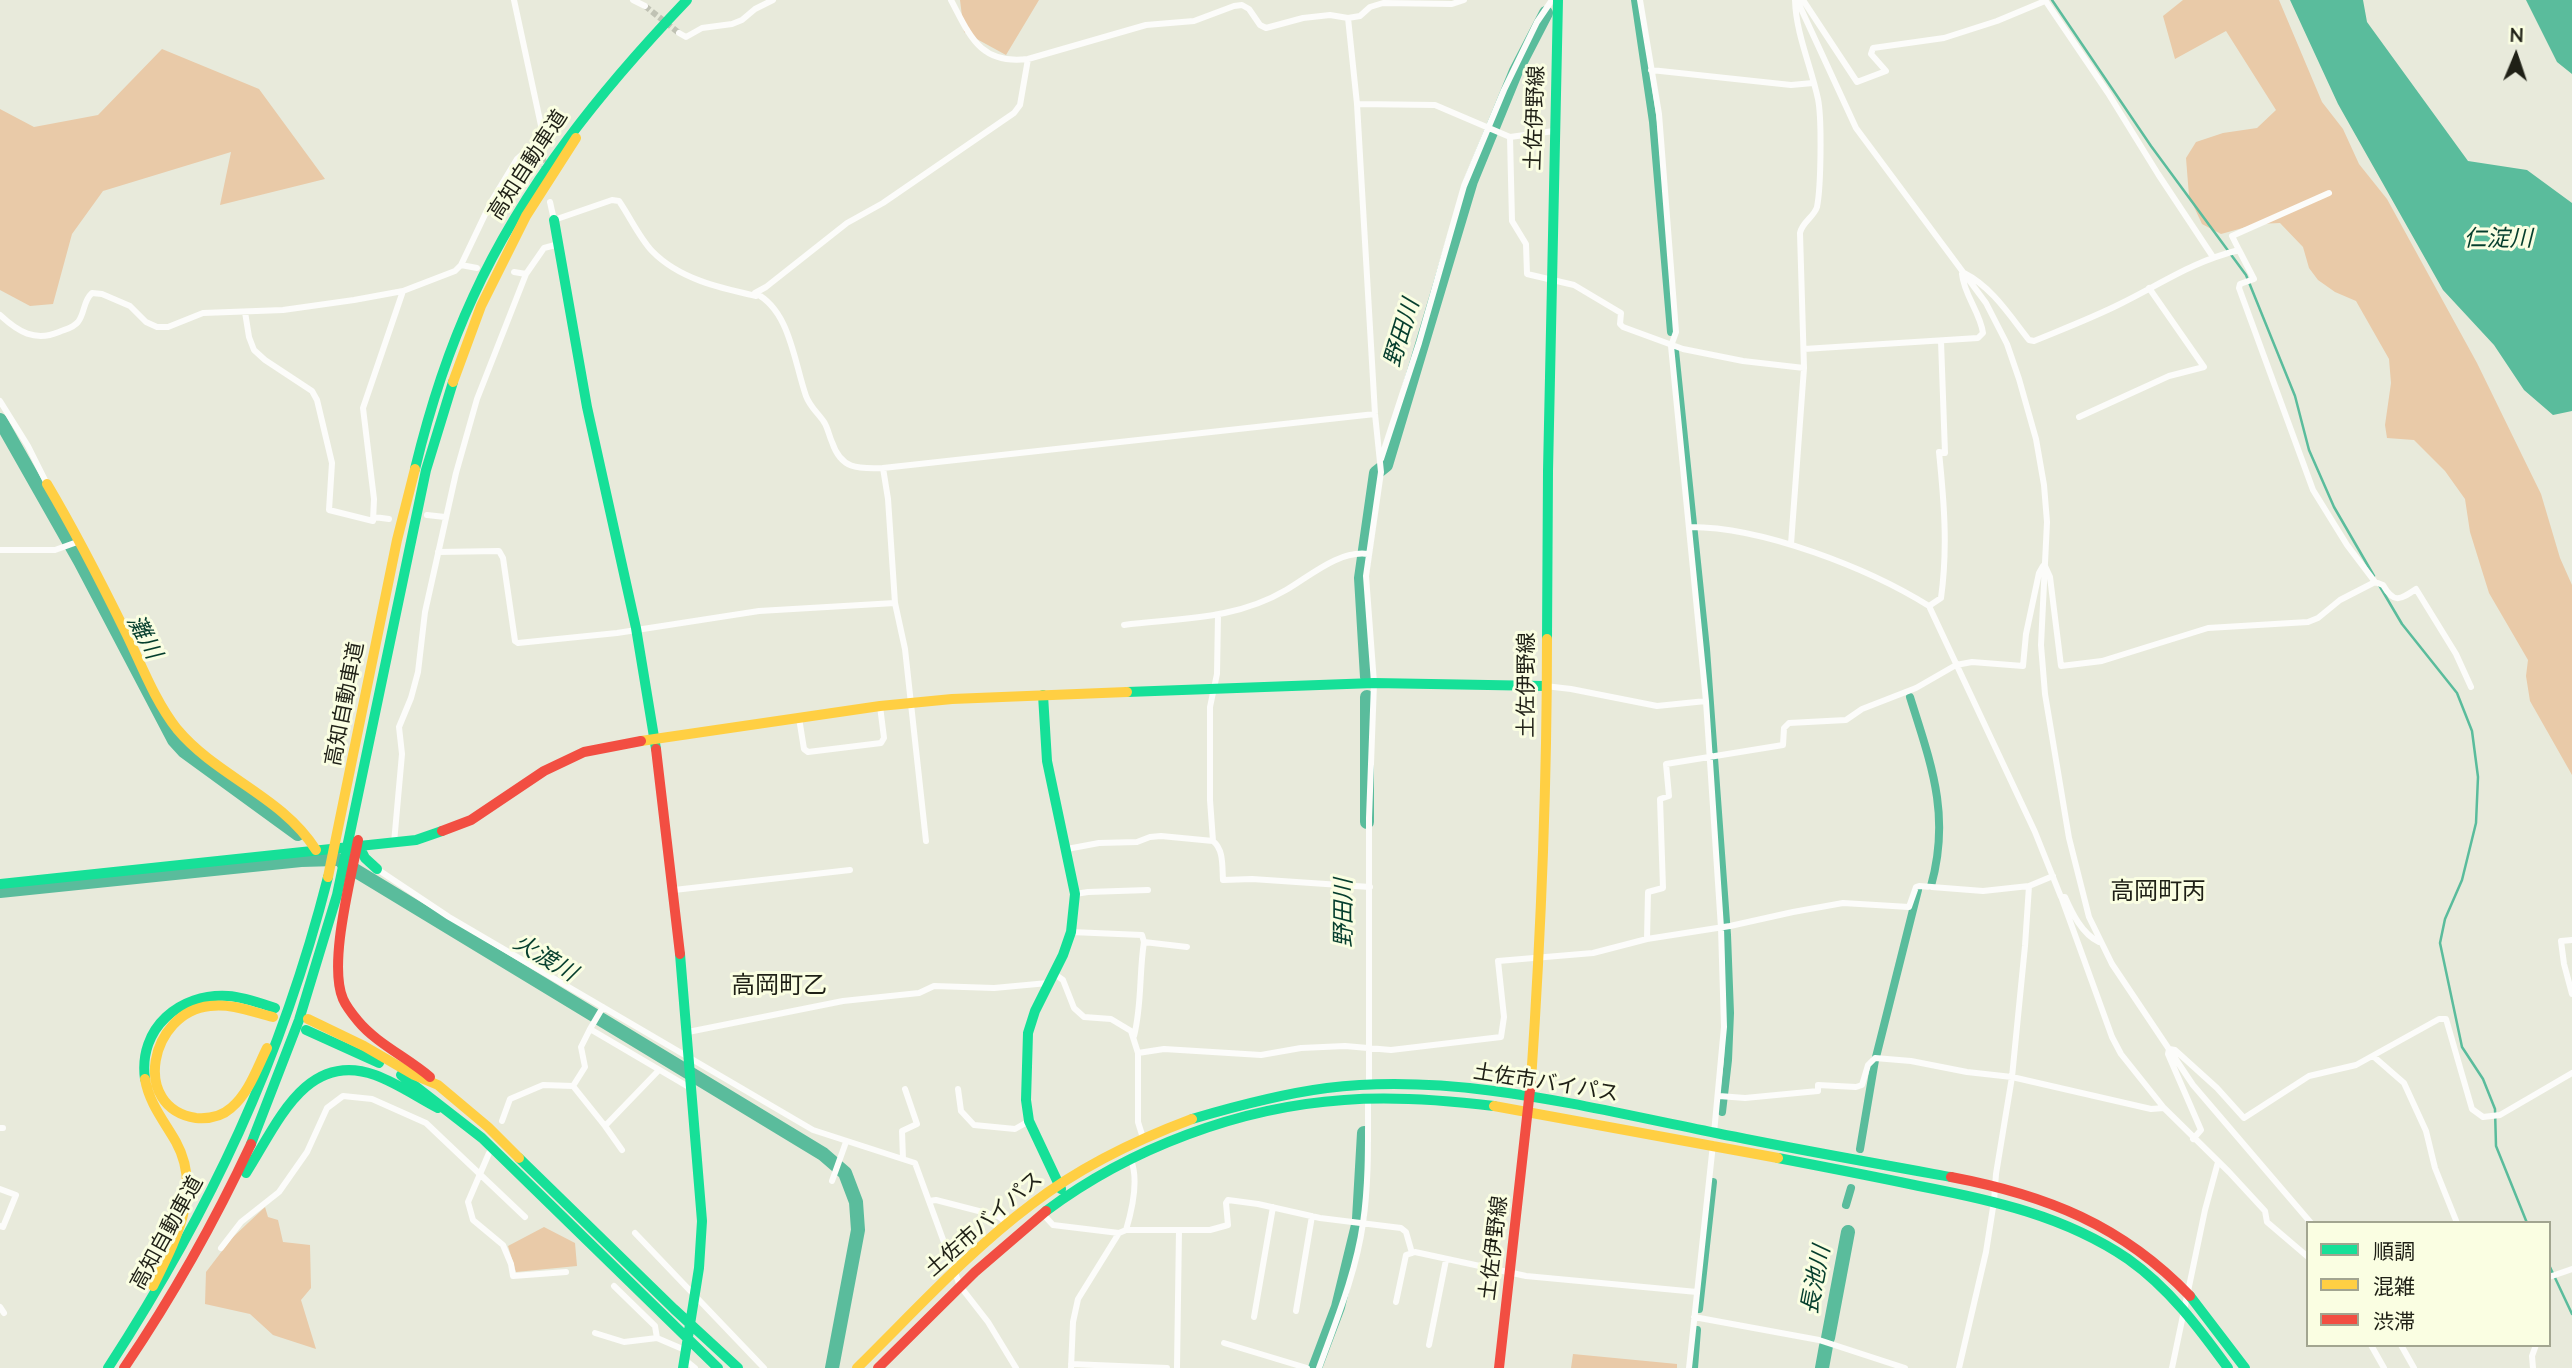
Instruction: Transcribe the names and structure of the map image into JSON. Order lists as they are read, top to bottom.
{
  "streets": {
    "main road": ["土佐伊野線", "高知自動車道", "土佐市バイパス"]
  },
  "crossings": [
    ["土佐伊野線", "土佐市バイパス"]
  ],
  "districts": ["高岡町丙", "高岡町乙"],
  "water": [
    "仁淀川",
    "野田川",
    "灘川",
    "火渡川",
    "長池川"
  ],
  "legend": ["順調", "混雑", "渋滞"],
  "north": "top"
}
